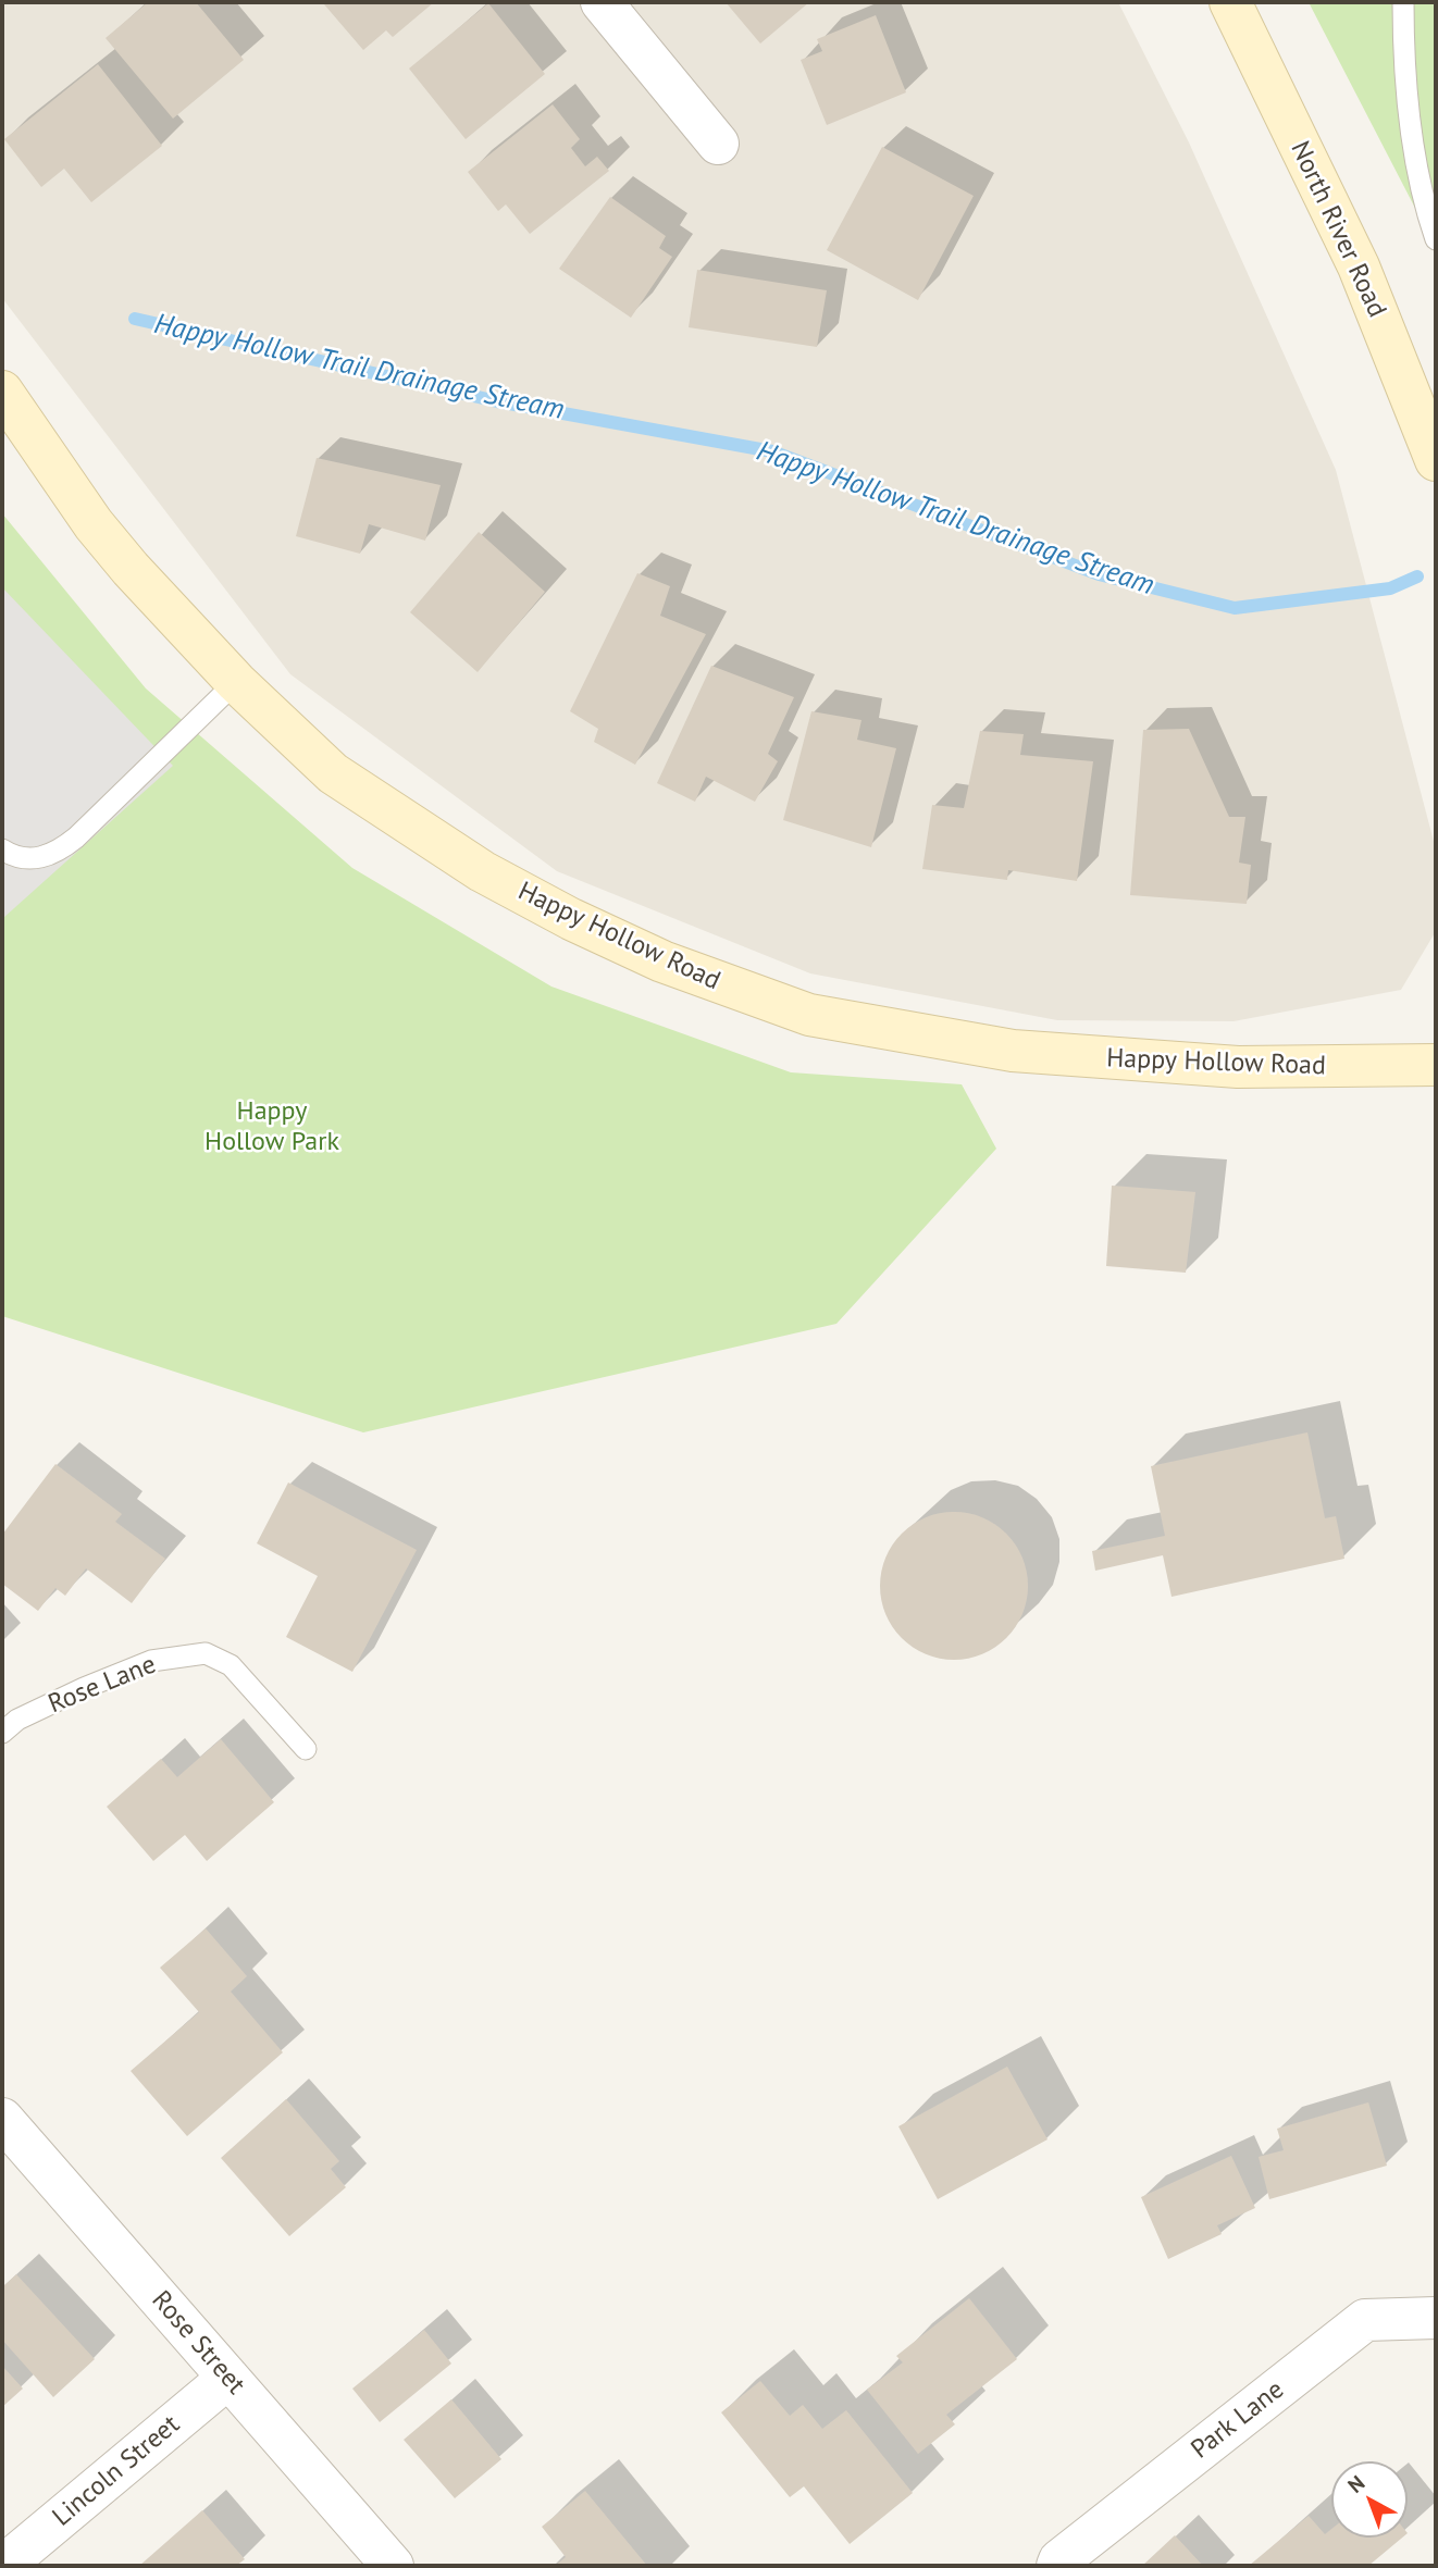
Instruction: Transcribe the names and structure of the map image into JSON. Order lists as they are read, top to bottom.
{
  "streets": {
    "main road": ["North River Road", "Happy Hollow Road"],
    "street": ["Rose Street", "Park Lane", "Lincoln Street"],
    "lane": ["Rose Lane"]
  },
  "crossings": [
    ["Rose Street", "Lincoln Street"]
  ],
  "water": ["Happy Hollow Trail Drainage Stream"],
  "parks": ["Happy Hollow Park"],
  "north": "top left"
}
